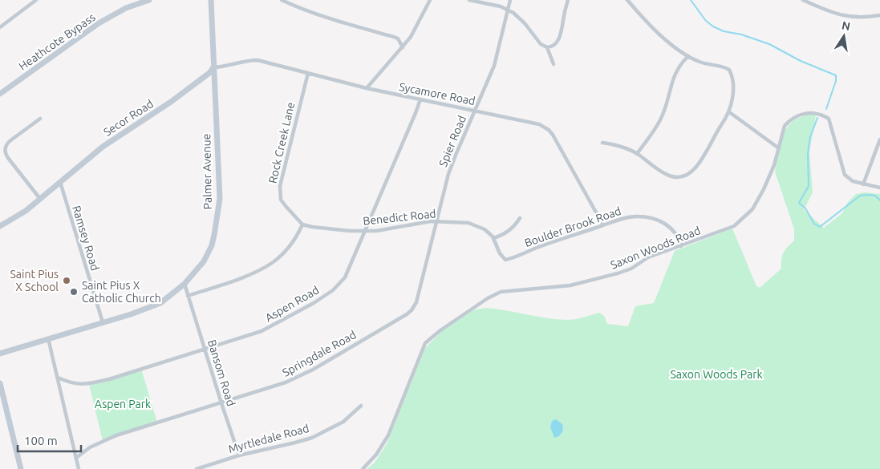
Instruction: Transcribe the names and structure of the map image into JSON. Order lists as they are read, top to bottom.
{
  "streets": {
    "main road": ["Heathcote Bypass", "Secor Road", "Palmer Avenue"],
    "street": [
      "Sycamore Road",
      "Spier Road",
      "Rock Creek Lane",
      "Benedict Road",
      "Boulder Brook Road",
      "Ramsey Road",
      "Saxon Woods Road",
      "Aspen Road",
      "Springdale Road",
      "Bansom Road",
      "Myrtledale Road"
    ]
  },
  "crossings": [
    ["Sycamore Road", "Secor Road"],
    ["Sycamore Road", "Spier Road"],
    ["Sycamore Road", "Rock Creek Lane"],
    ["Sycamore Road", "Palmer Avenue"],
    ["Sycamore Road", "Boulder Brook Road"],
    ["Sycamore Road", "Aspen Road"],
    ["Secor Road", "Palmer Avenue"],
    ["Secor Road", "Ramsey Road"],
    ["Spier Road", "Benedict Road"],
    ["Spier Road", "Springdale Road"],
    ["Rock Creek Lane", "Benedict Road"],
    ["Palmer Avenue", "Ramsey Road"],
    ["Benedict Road", "Boulder Brook Road"],
    ["Benedict Road", "Aspen Road"],
    ["Benedict Road", "Springdale Road"],
    ["Boulder Brook Road", "Saxon Woods Road"],
    ["Aspen Road", "Bansom Road"],
    ["Springdale Road", "Bansom Road"],
    ["Bansom Road", "Myrtledale Road"]
  ],
  "parks": ["Saxon Woods Park", "Aspen Park"],
  "places": ["Saint Pius X School", "Saint Pius X Catholic Church"],
  "scale_bar": "100 m",
  "north": "top"
}
